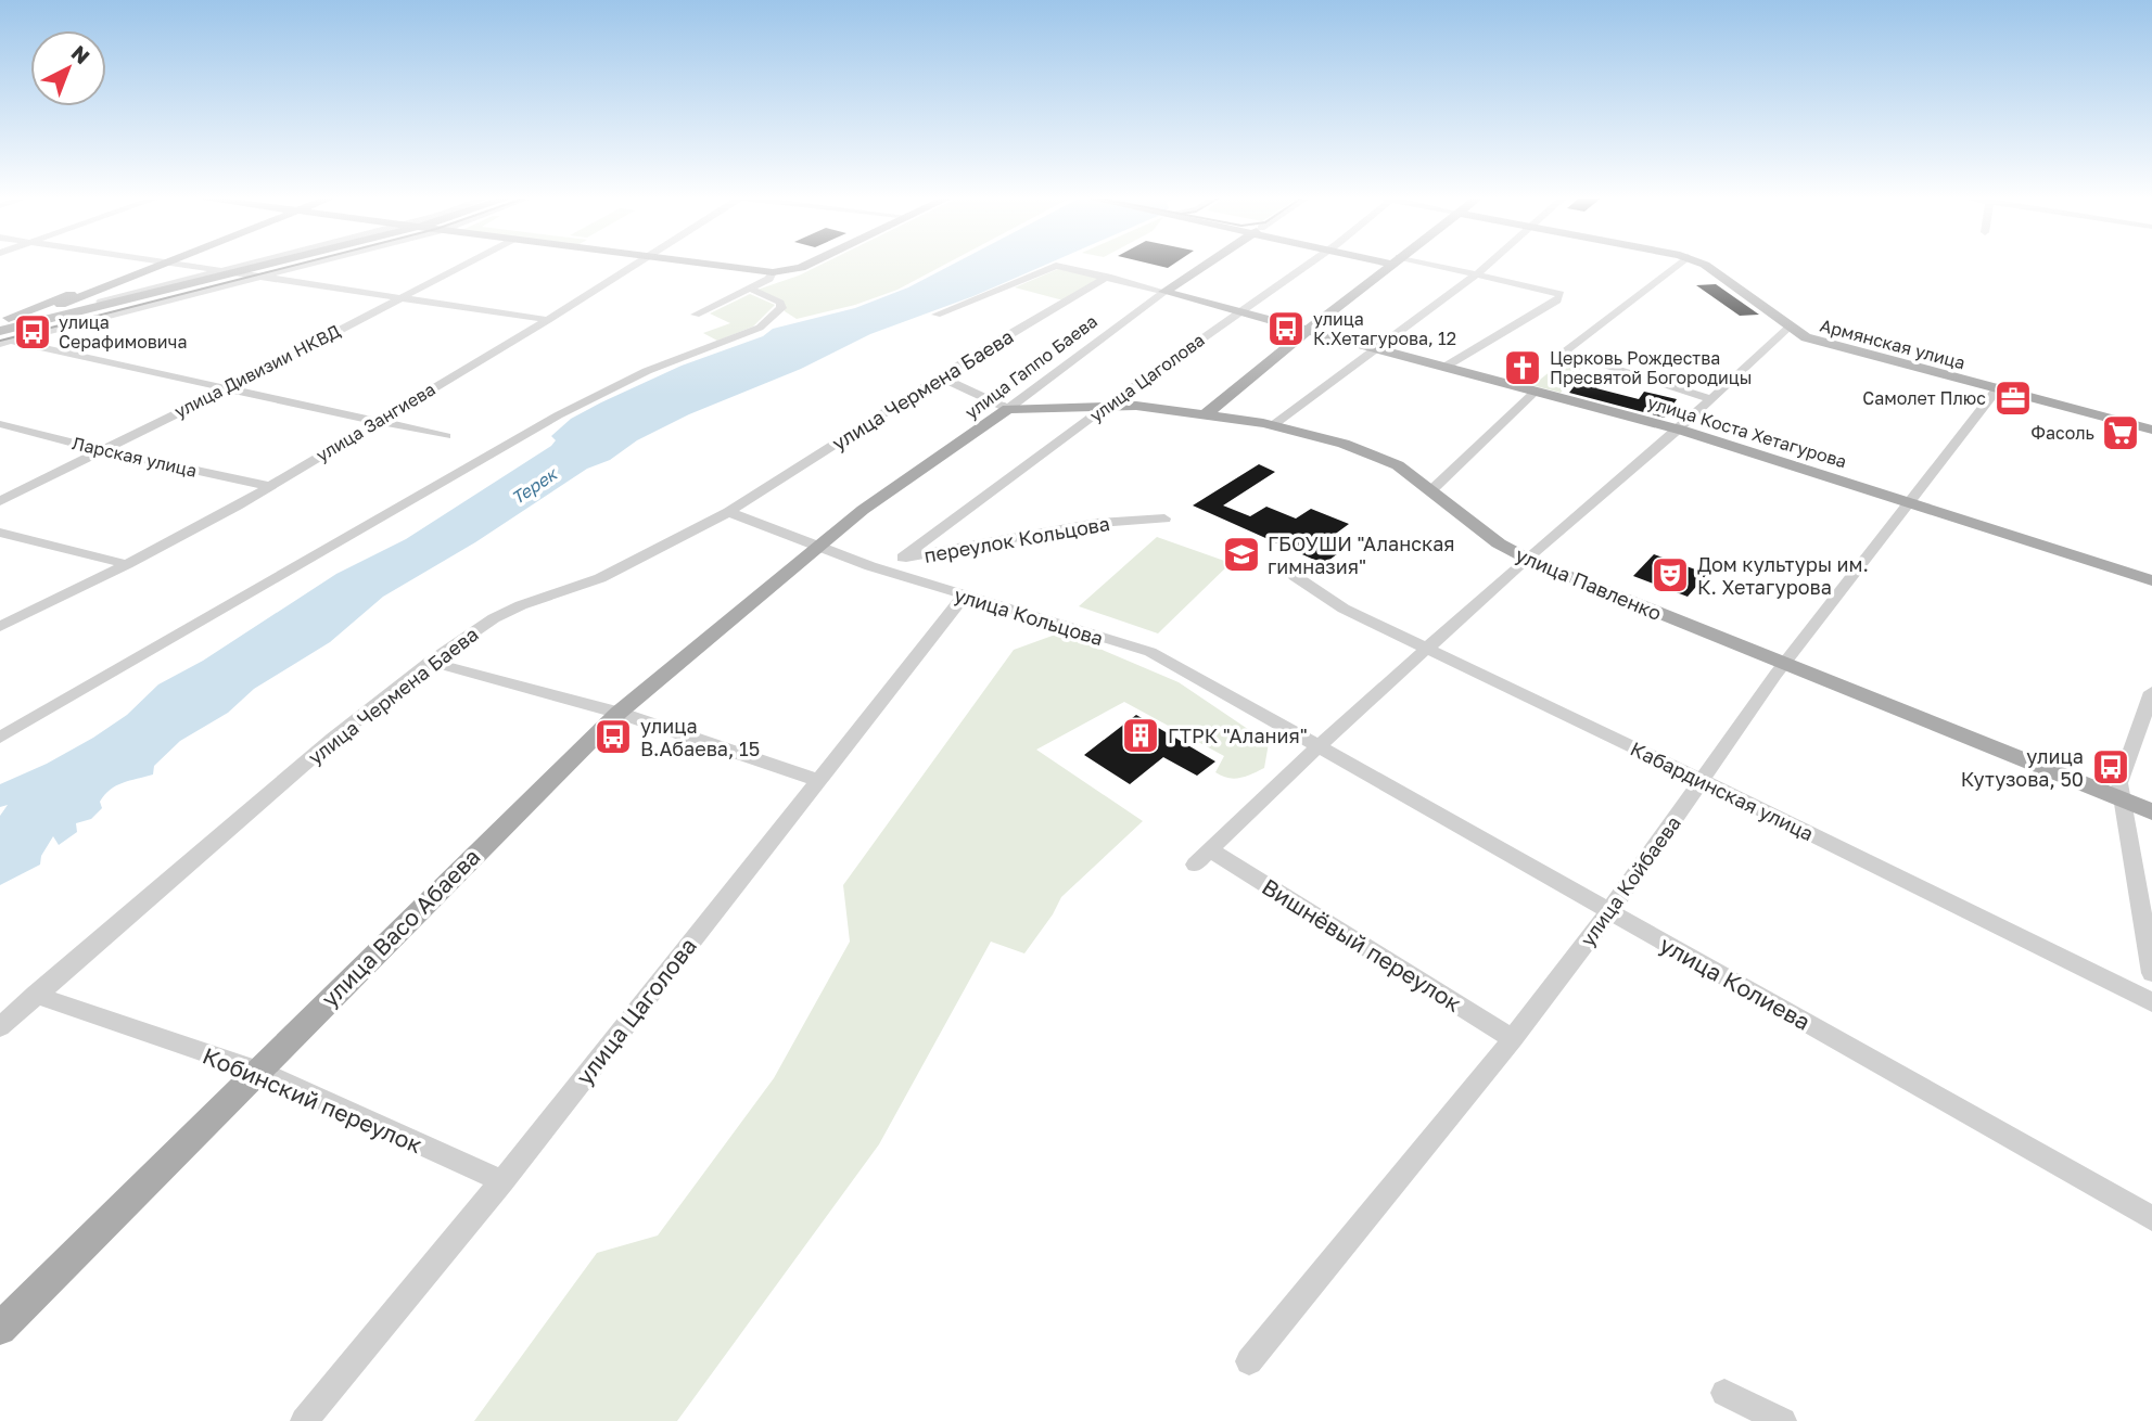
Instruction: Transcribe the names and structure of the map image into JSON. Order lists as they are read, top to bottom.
{
  "streets": {
    "main road": [
      "Армянская улица",
      "улица Гаппо Баева",
      "улица Коста Хетагурова",
      "улица Павленко",
      "улица Васо Абаева"
    ],
    "street": [
      "улица Дивизии НКВД",
      "улица Цаголова",
      "улица Чермена Баева",
      "улица Зангиева",
      "Ларская улица",
      "переулок Кольцова",
      "улица Кольцова",
      "Кабардинская улица",
      "улица Койбаева",
      "Вишнёвый переулок",
      "улица Колиева",
      "Кобинский переулок"
    ]
  },
  "crossings": [
    ["Армянская улица", "улица Койбаева"],
    ["улица Гаппо Баева", "улица Коста Хетагурова"],
    ["улица Гаппо Баева", "улица Павленко"],
    ["улица Гаппо Баева", "улица Кольцова"],
    ["улица Гаппо Баева", "улица Васо Абаева"],
    ["улица Дивизии НКВД", "Ларская улица"],
    ["улица Цаголова", "улица Коста Хетагурова"],
    ["улица Цаголова", "переулок Кольцова"],
    ["улица Цаголова", "улица Павленко"],
    ["улица Цаголова", "улица Кольцова"],
    ["улица Цаголова", "Кобинский переулок"],
    ["улица Чермена Баева", "улица Коста Хетагурова"],
    ["улица Чермена Баева", "улица Павленко"],
    ["улица Чермена Баева", "улица Кольцова"],
    ["улица Чермена Баева", "Кобинский переулок"],
    ["улица Зангиева", "Ларская улица"],
    ["улица Коста Хетагурова", "улица Койбаева"],
    ["переулок Кольцова", "улица Кольцова"],
    ["улица Павленко", "улица Койбаева"],
    ["улица Кольцова", "улица Васо Абаева"],
    ["улица Кольцова", "Вишнёвый переулок"],
    ["улица Кольцова", "улица Колиева"],
    ["Кабардинская улица", "улица Койбаева"],
    ["улица Койбаева", "Вишнёвый переулок"],
    ["улица Койбаева", "улица Колиева"],
    ["улица Васо Абаева", "Кобинский переулок"],
    ["Вишнёвый переулок", "улица Колиева"]
  ],
  "water": ["Терек"],
  "places": {
    "bus stop": [
      "улица К.Хетагурова, 12",
      "улица Серафимовича",
      "улица В.Абаева, 15",
      "улица Кутузова, 50"
    ],
    "church": ["Церковь Рождества Пресвятой Богородицы"],
    "office": ["Самолет Плюс"],
    "supermarket": ["Фасоль"],
    "school or university": ["ГБОУШИ \"Аланская гимназия\""],
    "theatre": ["Дом культуры им. К. Хетагурова"],
    "building": ["ГТРК \"Алания\""]
  },
  "north": "top right"
}
